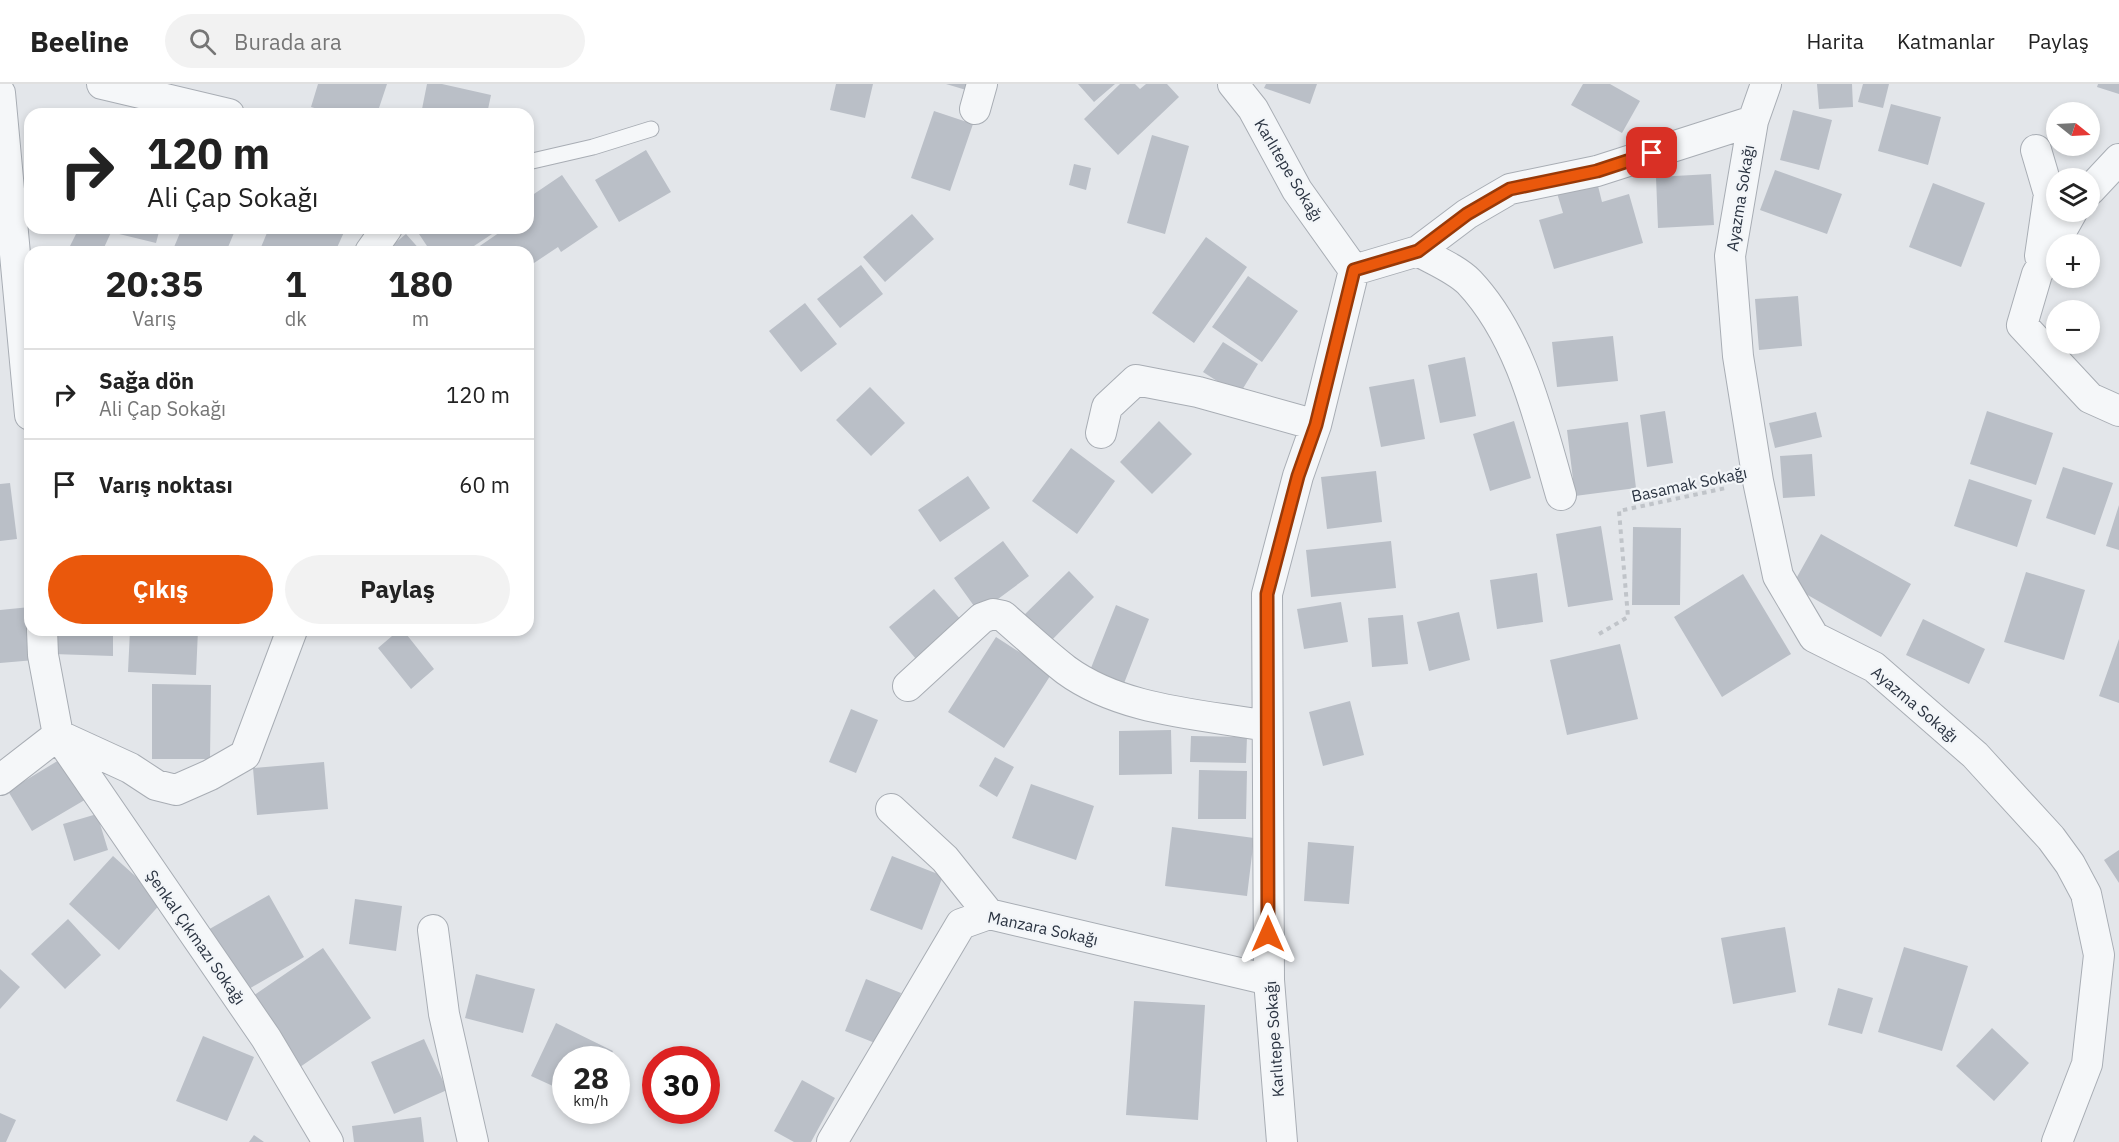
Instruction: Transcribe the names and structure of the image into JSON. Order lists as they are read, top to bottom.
{
  "streets": {
    "street": [
      "Karlıtepe Sokağı",
      "Ayazma Sokağı",
      "Manzara Sokağı",
      "Şenkal Çıkmazı Sokağı"
    ],
    "path": ["Basamak Sokağı"]
  },
  "crossings": [
    ["Karlıtepe Sokağı", "Manzara Sokağı"],
    ["Ayazma Sokağı", "Basamak Sokağı"]
  ],
  "north": "right",
  "page": {
    "header": "Beeline",
    "search": "Burada ara",
    "nav": ["Harita", "Katmanlar", "Paylaş"],
    "map_buttons": ["+", "−"],
    "turn": ["120 m", "Ali Çap Sokağı"],
    "eta": [
      "20:35",
      "Varış",
      "1",
      "dk",
      "180",
      "m"
    ],
    "list": [
      {
        "name": "Sağa dön",
        "note": "Ali Çap Sokağı",
        "value": "120 m"
      },
      {
        "name": "Varış noktası",
        "value": "60 m"
      }
    ],
    "buttons": ["Çıkış", "Paylaş"],
    "speed": "28 km/h",
    "limit": "30"
  }
}
